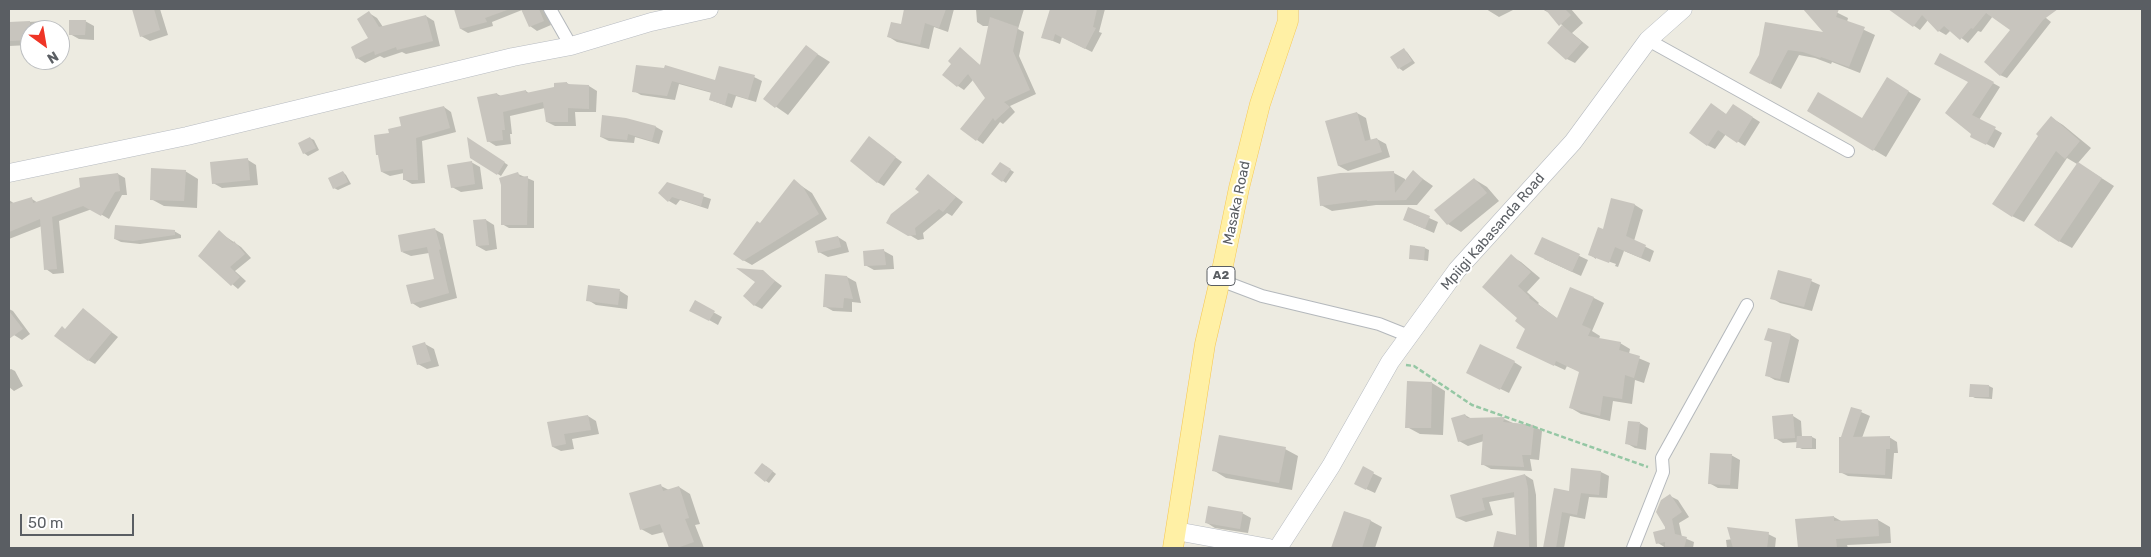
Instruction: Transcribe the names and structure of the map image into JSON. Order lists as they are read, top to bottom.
{
  "streets": {
    "main road": ["Masaka Road", "Mpiigi Kabasanda Road", "A2"]
  },
  "scale_bar": "50 m",
  "north": "bottom right"
}
